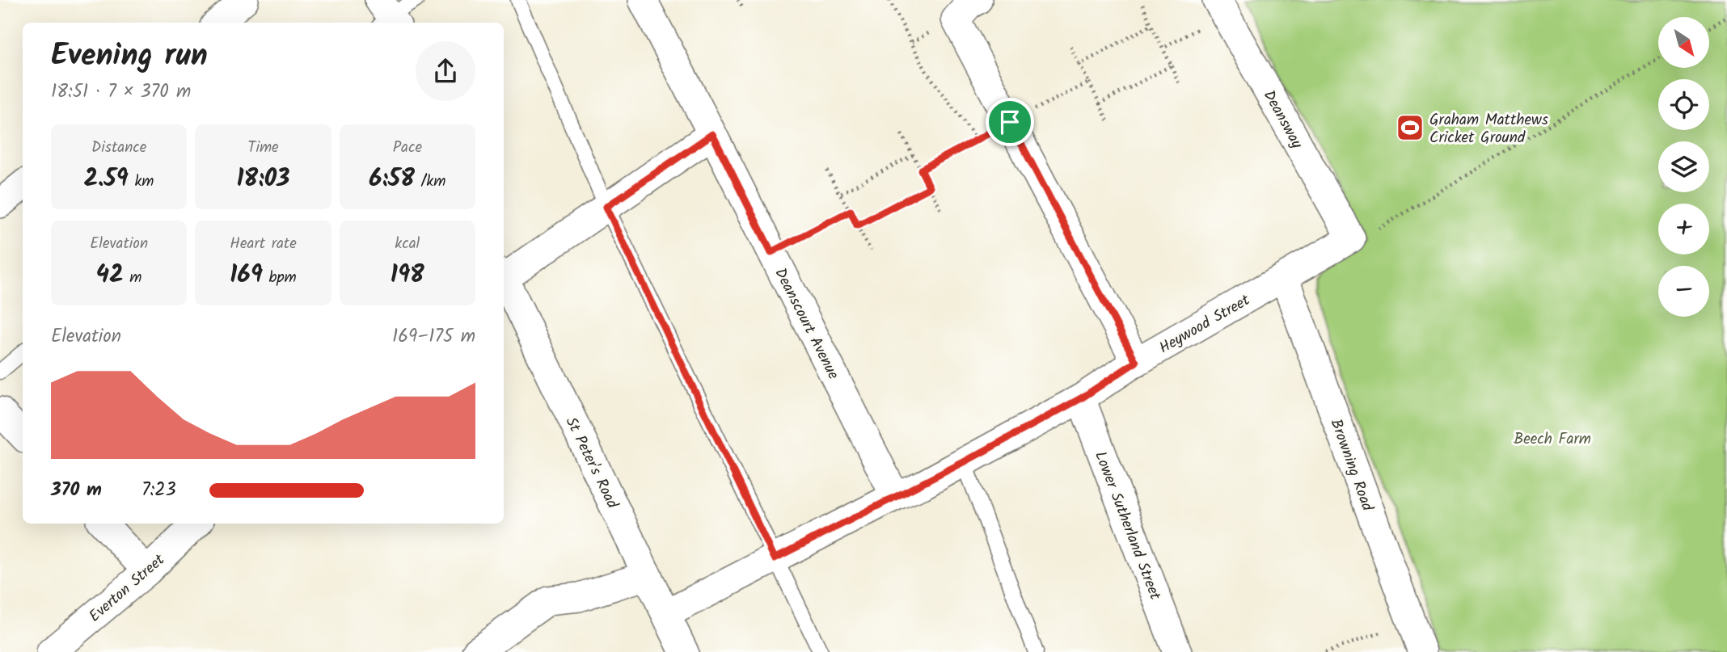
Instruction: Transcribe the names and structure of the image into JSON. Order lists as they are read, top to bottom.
{
  "streets": {
    "street": [
      "Deansway",
      "Deanscourt Avenue",
      "Heywood Street",
      "St Peter's Road",
      "Browning Road",
      "Lower Sutherland Street",
      "Everton Street"
    ]
  },
  "crossings": [
    ["Deansway", "Heywood Street"],
    ["Deanscourt Avenue", "Heywood Street"],
    ["Heywood Street", "St Peter's Road"],
    ["Heywood Street", "Browning Road"],
    ["Heywood Street", "Lower Sutherland Street"]
  ],
  "parks": ["Beech Farm"],
  "places": {
    "sports": ["Graham Matthews Cricket Ground"]
  },
  "north": "bottom right",
  "page": {
    "map_buttons": ["+", "−"],
    "heading": ["Evening run", "18:51 · 7 × 370 m"],
    "stats": [
      ["Distance", "2.59 km"],
      ["Time", "18:03"],
      ["Pace", "6:58 /km"],
      ["Elevation", "42 m"],
      ["Heart rate", "169 bpm"],
      ["kcal", "198"]
    ],
    "chart": ["Elevation", "169–175 m"],
    "list": [
      {
        "name": "370 m",
        "note": "7:23"
      }
    ]
  }
}
